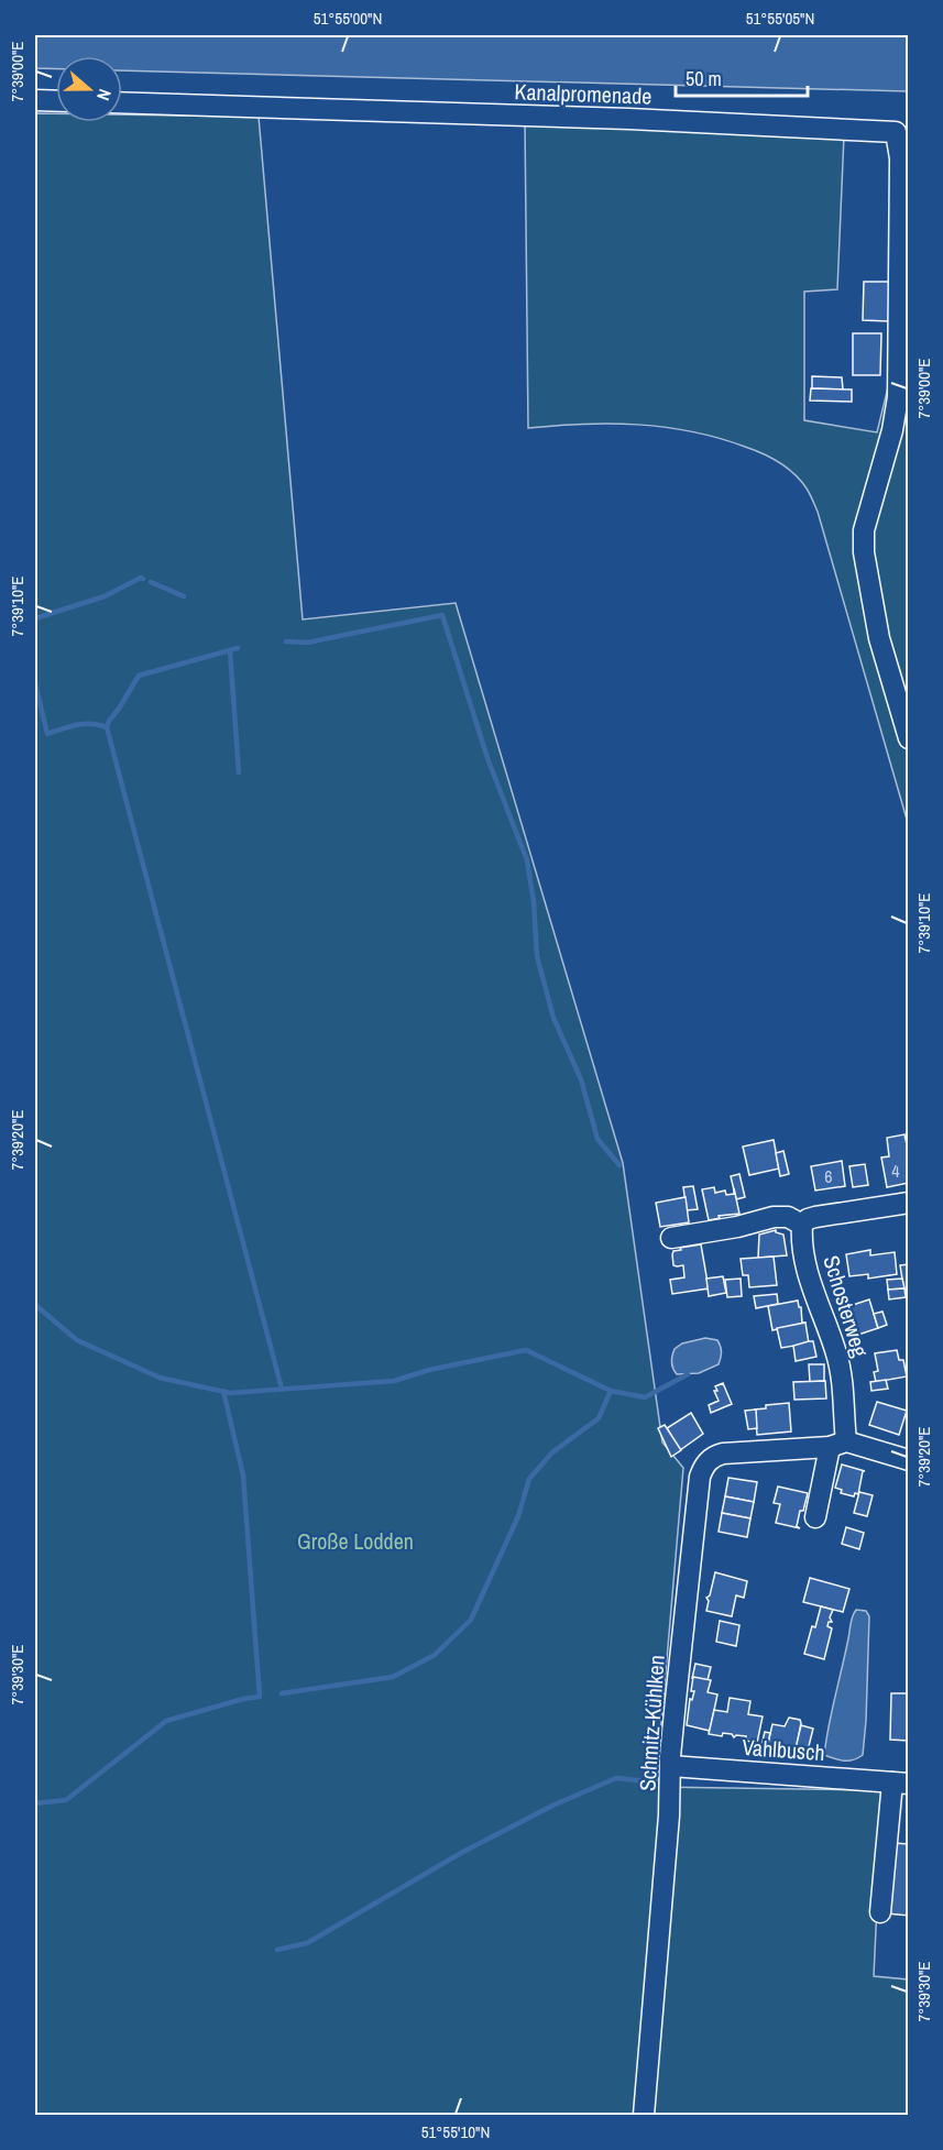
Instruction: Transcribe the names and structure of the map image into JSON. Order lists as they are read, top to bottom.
{
  "streets": {
    "street": [
      "Kanalpromenade",
      "Schosterweg",
      "Schmitz-Kühlken",
      "Vahlbusch"
    ]
  },
  "crossings": [
    ["Schosterweg", "Schmitz-Kühlken"],
    ["Schmitz-Kühlken", "Vahlbusch"]
  ],
  "parks": ["Große Lodden"],
  "house_numbers": ["4", "6"],
  "scale_bar": "50 m",
  "north": "right",
  "coordinates": [
    "51°55'00\"N",
    "51°55'05\"N",
    "7°39'00\"E",
    "7°39'10\"E",
    "7°39'20\"E",
    "7°39'30\"E",
    "51°55'10\"N"
  ]
}
